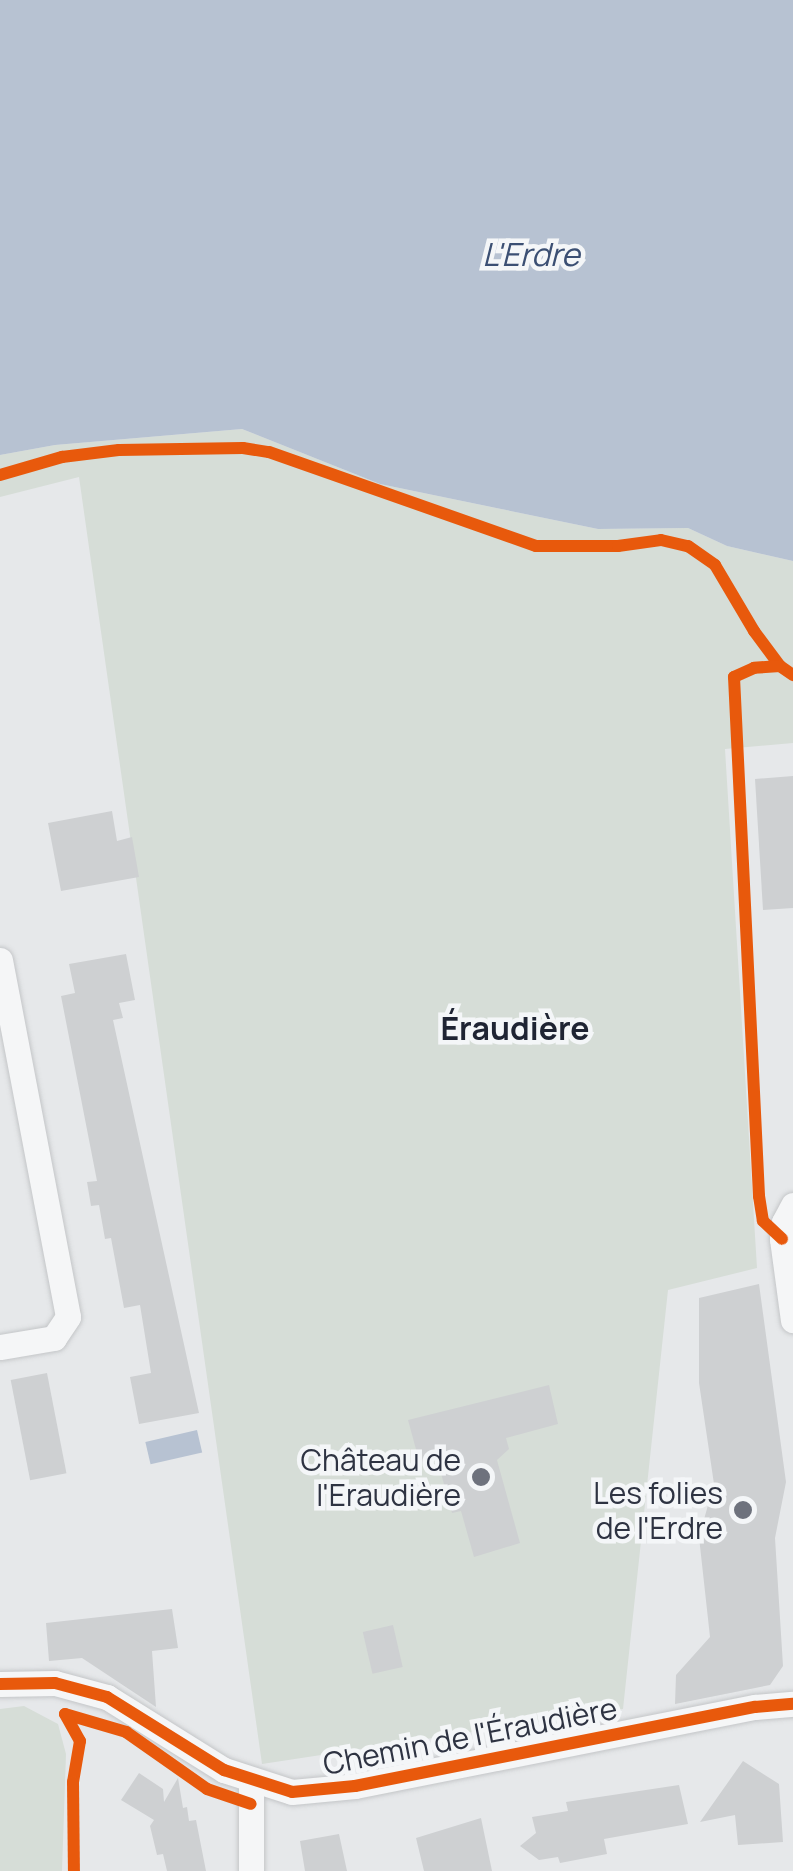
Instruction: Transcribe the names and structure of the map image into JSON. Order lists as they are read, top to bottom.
{
  "streets": {
    "street": ["Chemin de l'Éraudière"]
  },
  "districts": ["Éraudière"],
  "water": ["L'Erdre"],
  "places": ["Château de l'Eraudière", "Les folies de l'Erdre"]
}
